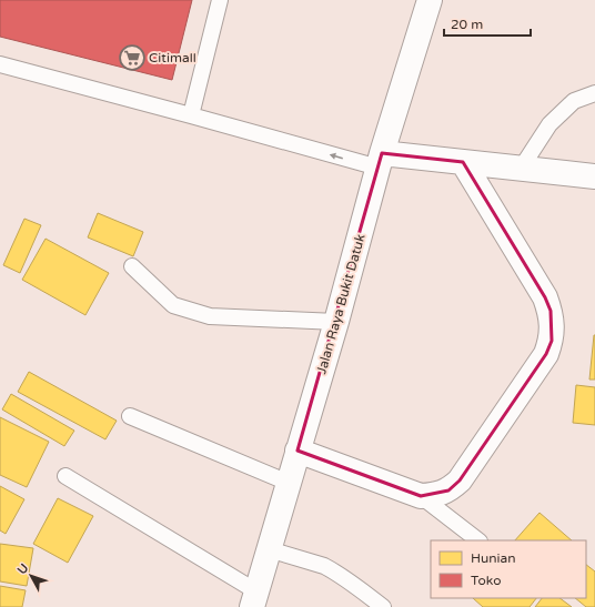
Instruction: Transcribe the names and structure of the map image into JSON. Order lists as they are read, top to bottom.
{
  "streets": {
    "street": ["Jalan Raya Bukit Datuk"]
  },
  "places": {
    "supermarket": ["Citimall"]
  },
  "legend": ["Hunian", "Toko"],
  "scale_bar": "20 m",
  "north": "top left"
}
